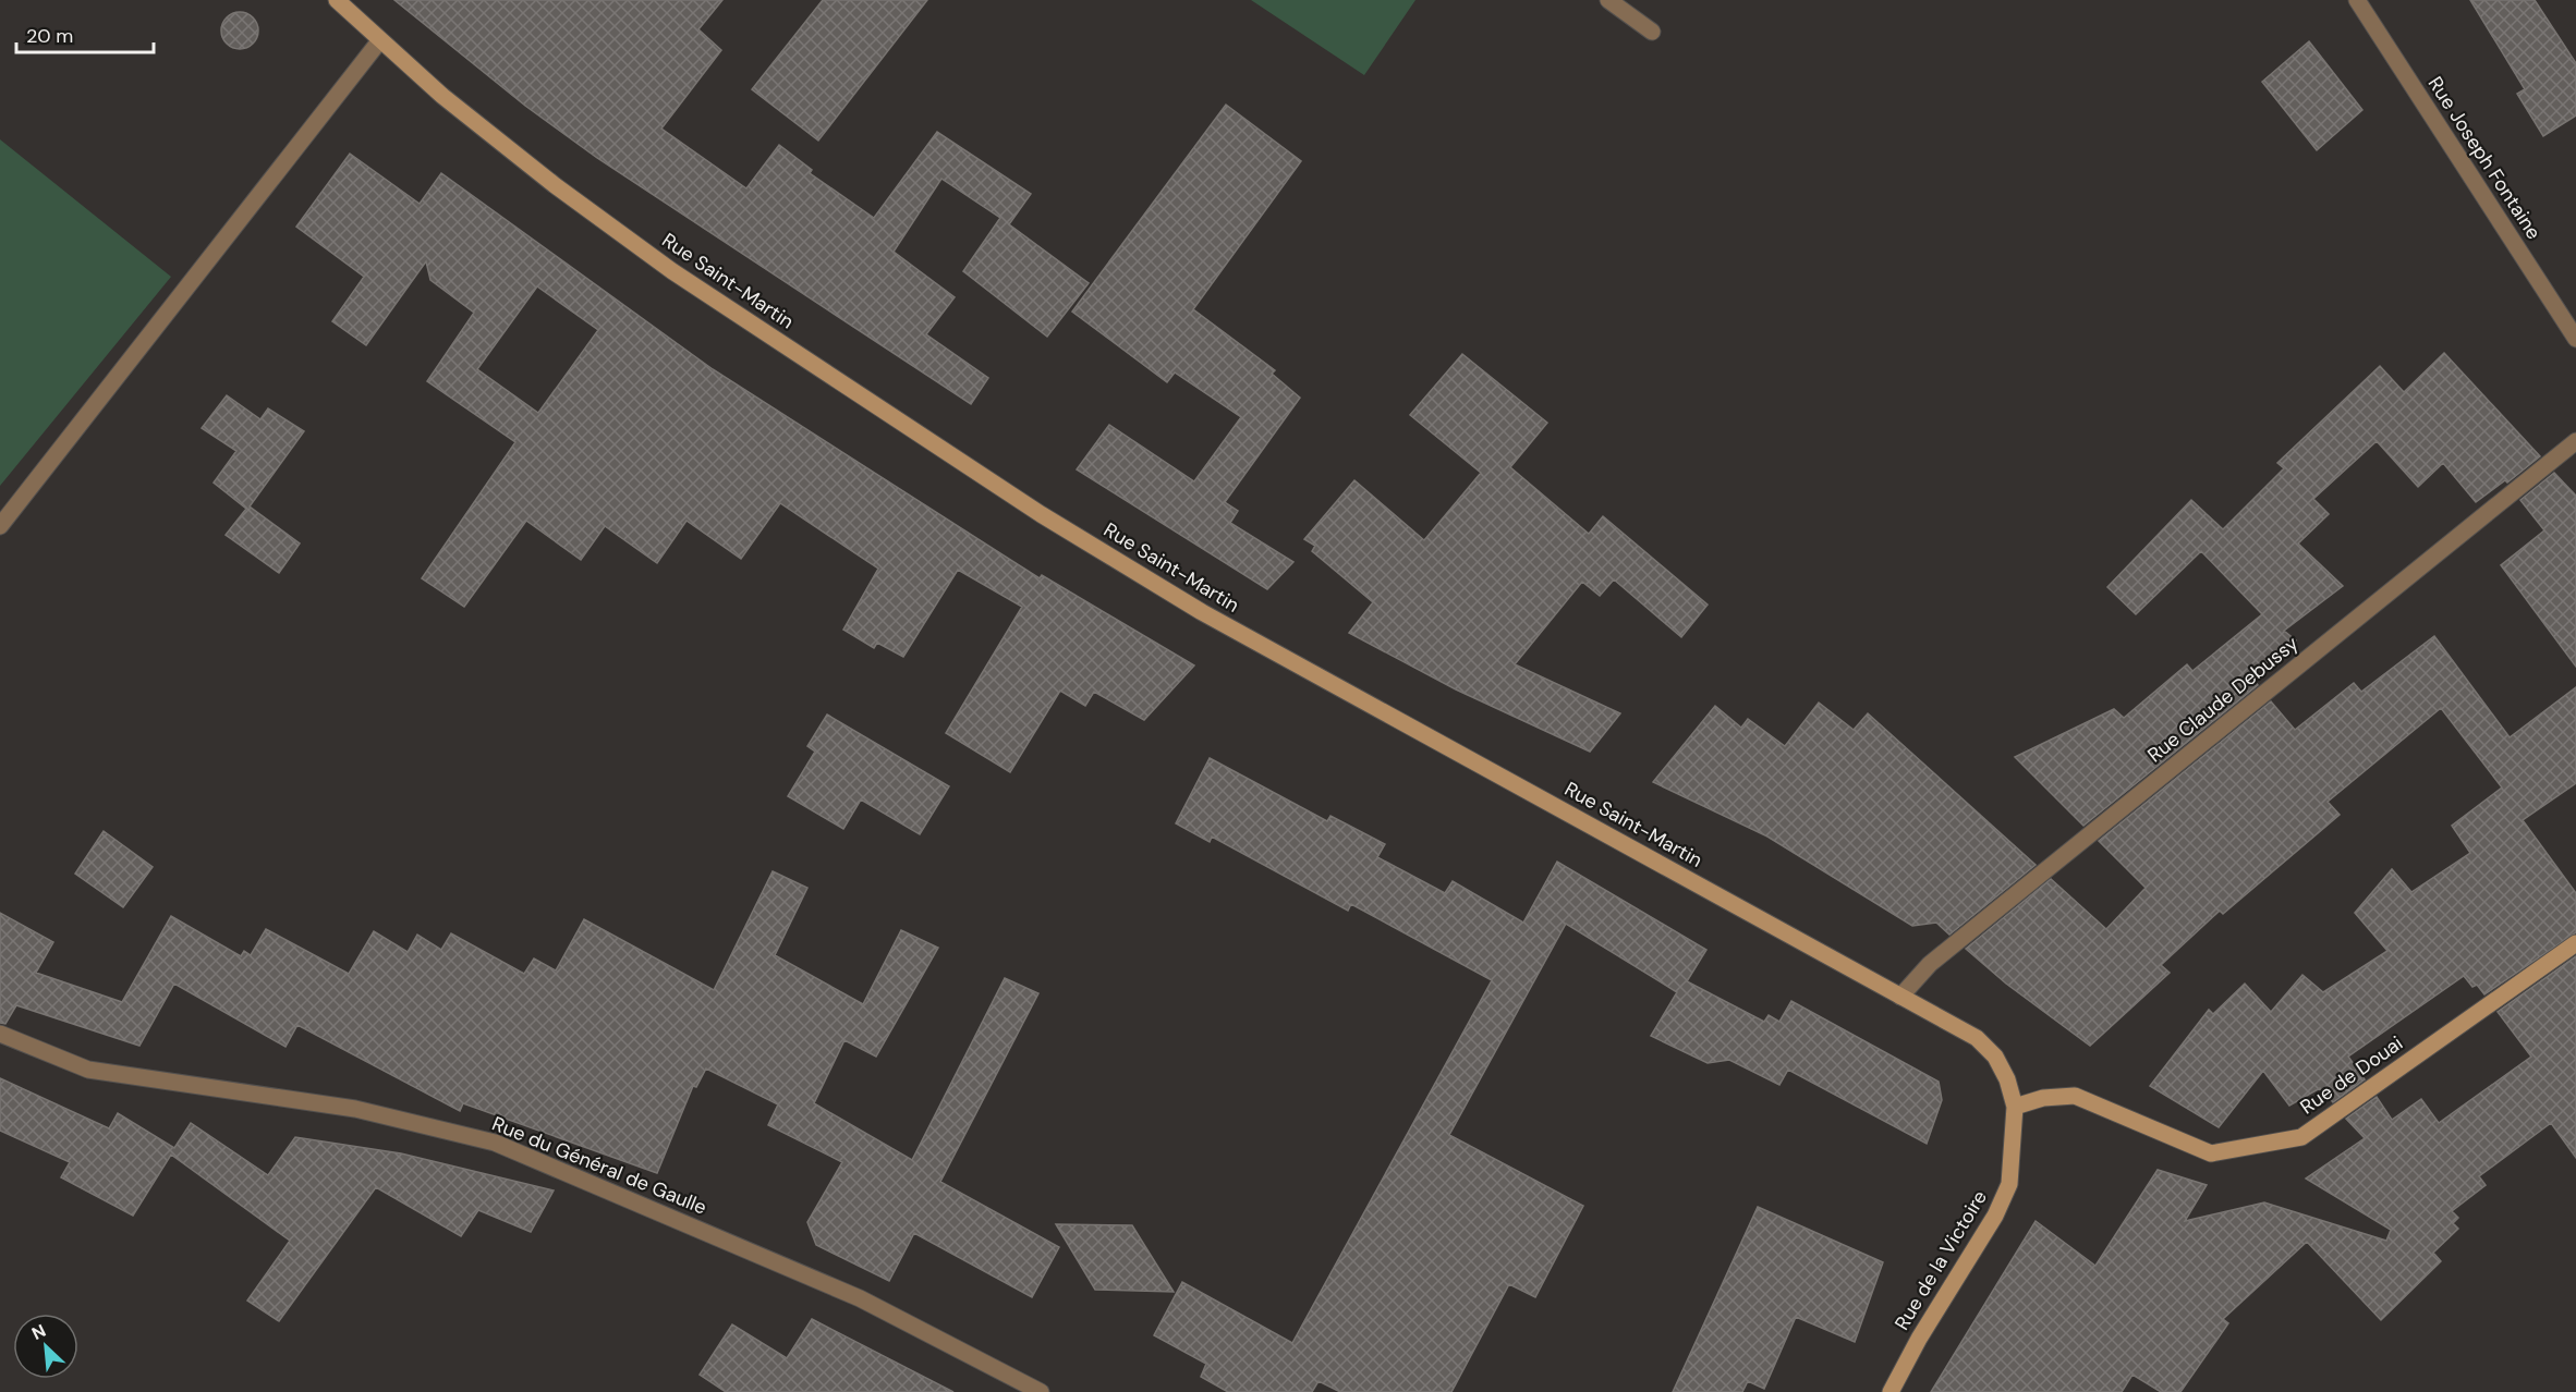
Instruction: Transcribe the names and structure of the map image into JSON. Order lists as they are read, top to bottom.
{
  "streets": {
    "main road": ["Rue Saint-Martin", "Rue de Douai", "Rue de la Victoire"],
    "street": ["Rue Joseph Fontaine", "Rue Claude Debussy", "Rue du Général de Gaulle"]
  },
  "crossings": [
    ["Rue Saint-Martin", "Rue Claude Debussy"],
    ["Rue Saint-Martin", "Rue de Douai"],
    ["Rue Saint-Martin", "Rue de la Victoire"],
    ["Rue de Douai", "Rue de la Victoire"]
  ],
  "scale_bar": "20 m",
  "north": "top left"
}
